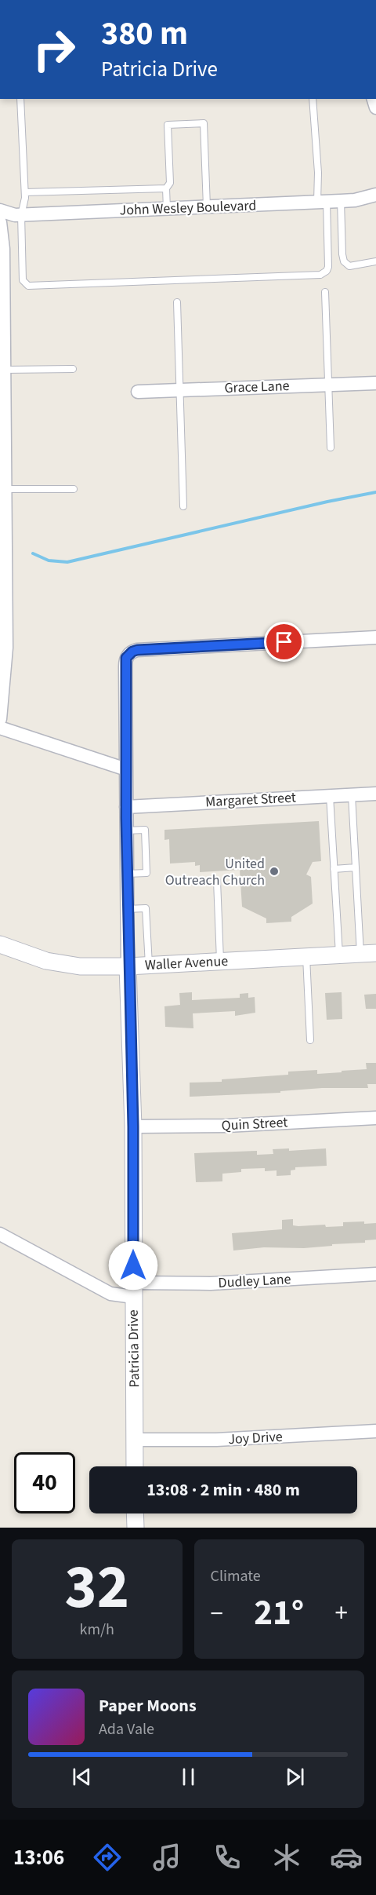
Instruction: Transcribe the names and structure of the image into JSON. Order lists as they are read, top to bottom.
{
  "streets": {
    "street": [
      "John Wesley Boulevard",
      "Grace Lane",
      "Margaret Street",
      "Waller Avenue",
      "Quin Street",
      "Dudley Lane",
      "Patricia Drive",
      "Joy Drive"
    ]
  },
  "crossings": [
    ["Margaret Street", "Patricia Drive"],
    ["Waller Avenue", "Patricia Drive"],
    ["Quin Street", "Patricia Drive"],
    ["Dudley Lane", "Patricia Drive"],
    ["Patricia Drive", "Joy Drive"]
  ],
  "places": ["United Outreach Church"],
  "page": {
    "turn": ["380 m", "Patricia Drive"],
    "limit": "40",
    "trip": "13:08 · 2 min · 480 m",
    "tile": [
      ["32", "km/h"],
      "Climate"
    ],
    "heat": ["−", "21°", "+"],
    "song": ["Paper Moons", "Ada Vale"],
    "tabs": "13:06"
  }
}
